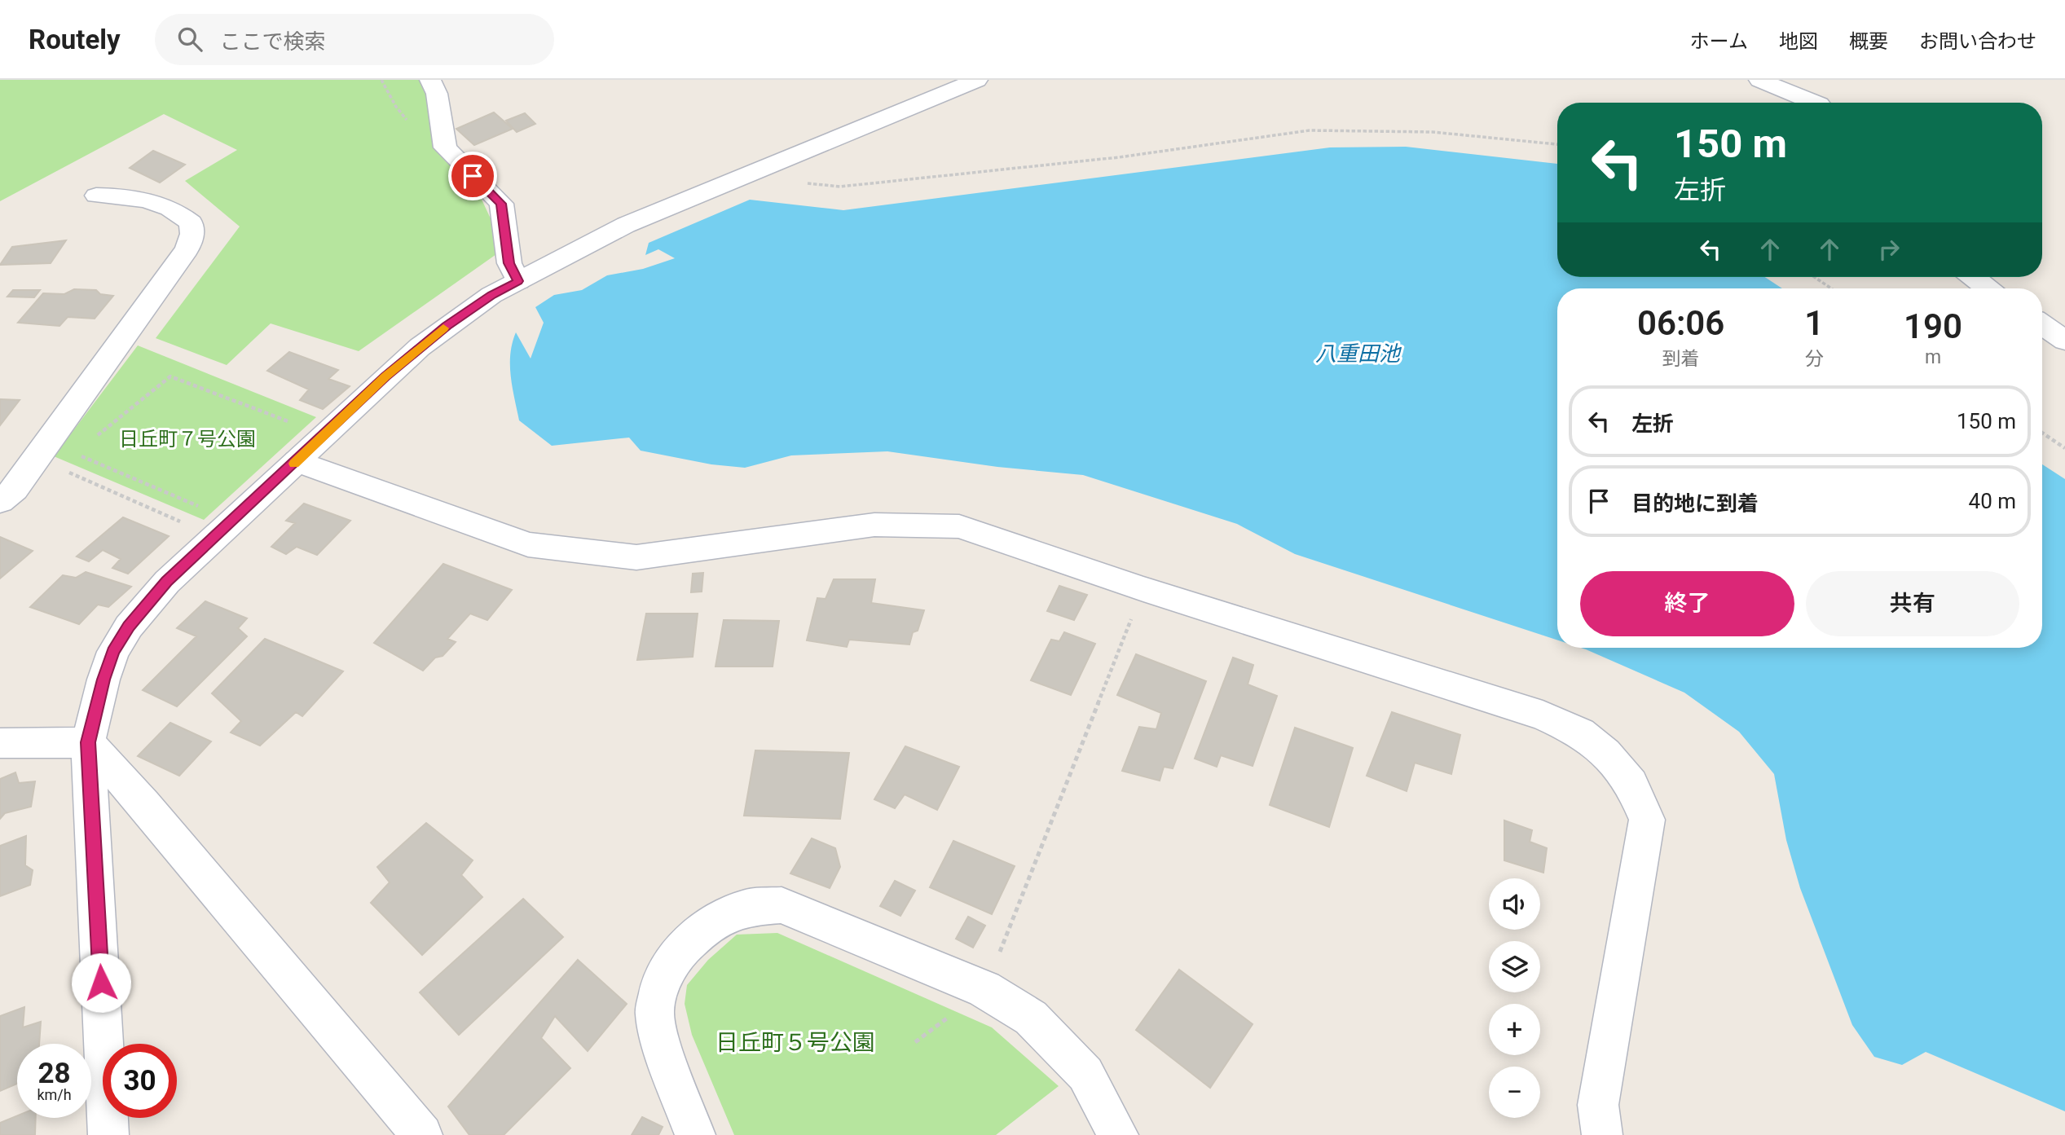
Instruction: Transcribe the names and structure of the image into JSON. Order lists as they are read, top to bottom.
{
  "water": ["八重田池"],
  "parks": ["日丘町７号公園", "日丘町５号公園"],
  "page": {
    "header": "Routely",
    "search": "ここで検索",
    "nav": [
      "ホーム",
      "地図",
      "概要",
      "お問い合わせ"
    ],
    "turn": ["150 m", "左折"],
    "eta": [
      "06:06",
      "到着",
      "1",
      "分",
      "190",
      "m"
    ],
    "list": [
      {
        "name": "左折",
        "value": "150 m"
      },
      {
        "name": "目的地に到着",
        "value": "40 m"
      }
    ],
    "buttons": ["終了", "共有"],
    "map_buttons": ["+", "−"],
    "speed": "28 km/h",
    "limit": "30"
  }
}
